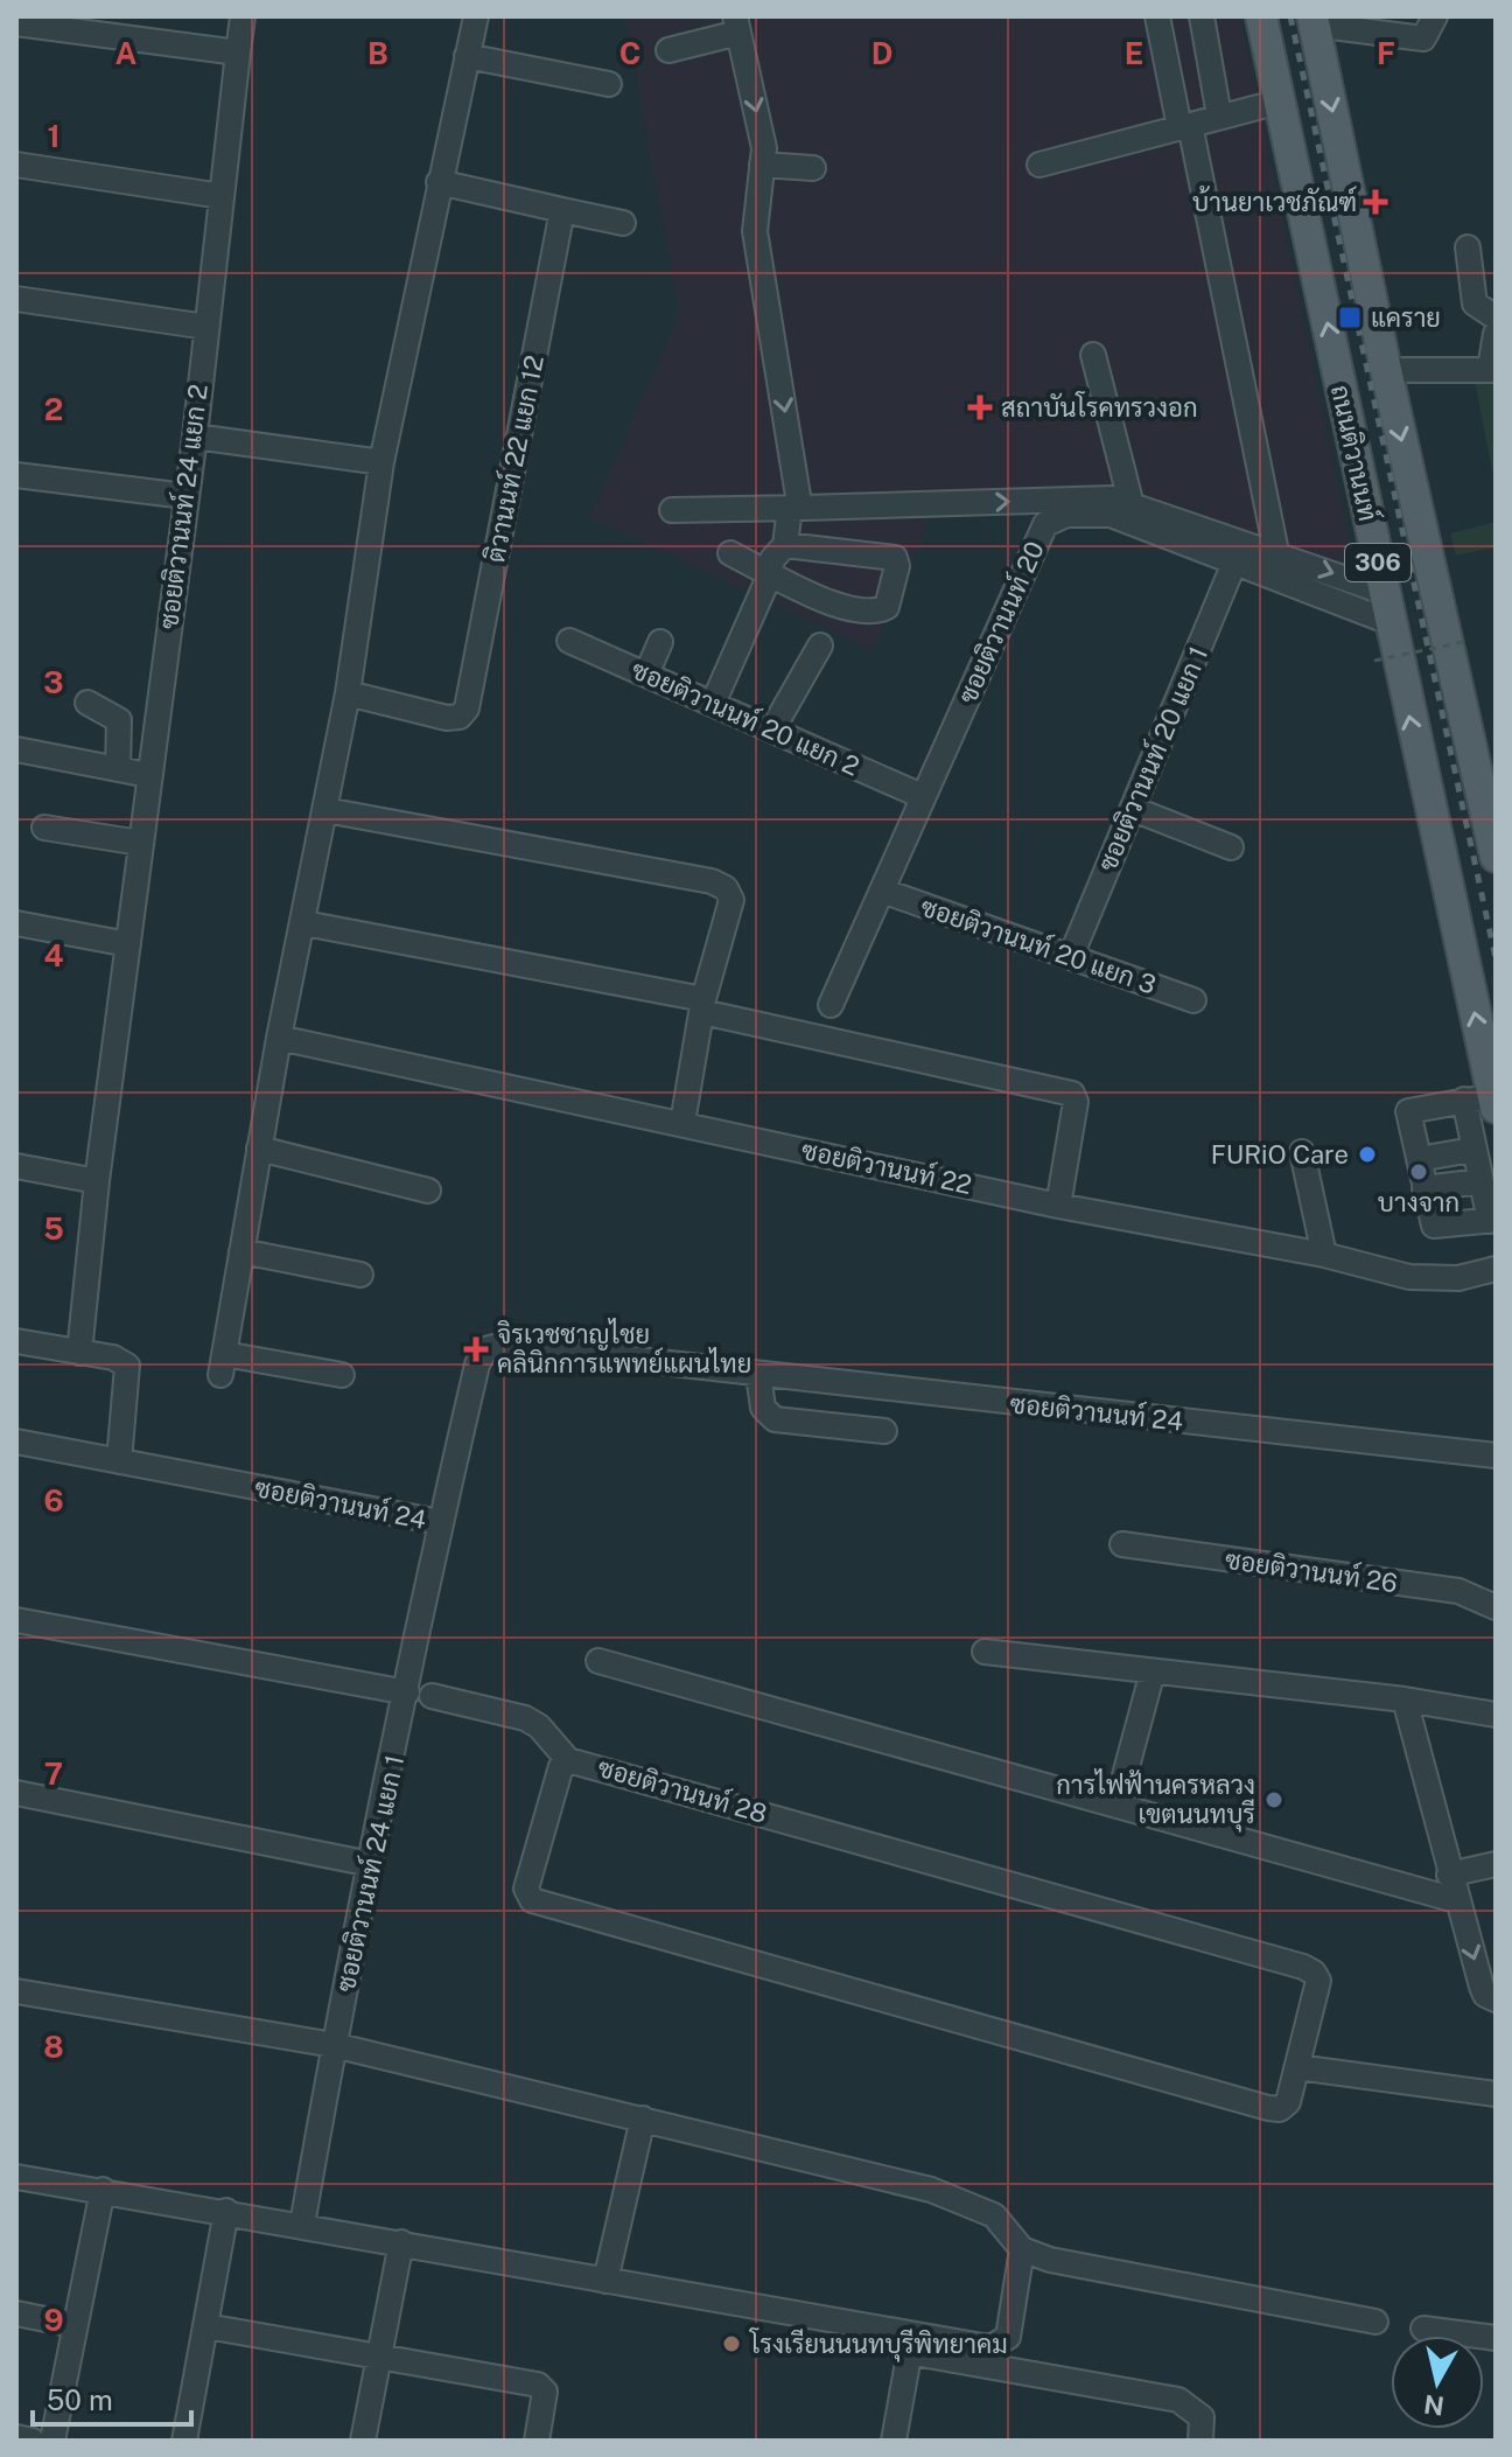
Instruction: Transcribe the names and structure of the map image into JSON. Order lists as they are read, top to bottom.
{
  "streets": {
    "main road": ["ถนนติวานนท์", "306"],
    "street": [
      "ติวานนท์ 22 แยก 12",
      "ซอยติวานนท์ 24 แยก 2",
      "ซอยติวานนท์ 20",
      "ซอยติวานนท์ 20 แยก 2",
      "ซอยติวานนท์ 20 แยก 1",
      "ซอยติวานนท์ 20 แยก 3",
      "ซอยติวานนท์ 22",
      "ซอยติวานนท์ 24",
      "ซอยติวานนท์ 26",
      "ซอยติวานนท์ 28",
      "ซอยติวานนท์ 24 แยก 1"
    ]
  },
  "crossings": [
    ["ถนนติวานนท์", "ซอยติวานนท์ 20"],
    ["ซอยติวานนท์ 20", "ซอยติวานนท์ 20 แยก 2"],
    ["ซอยติวานนท์ 20", "ซอยติวานนท์ 20 แยก 1"],
    ["ซอยติวานนท์ 20", "ซอยติวานนท์ 20 แยก 3"],
    ["ซอยติวานนท์ 20 แยก 1", "ซอยติวานนท์ 20 แยก 3"],
    ["ซอยติวานนท์ 24", "ซอยติวานนท์ 24 แยก 1"]
  ],
  "places": {
    "health": ["บ้านยาเวชภัณฑ์", "สถาบันโรคทรวงอก", "จิรเวชชาญไชย คลินิกการแพทย์แผนไทย"],
    "transit": ["แคราย"],
    "other": [
      "FURiO Care",
      "บางจาก",
      "การไฟฟ้านครหลวง เขตนนทบุรี",
      "โรงเรียนนนทบุรีพิทยาคม"
    ]
  },
  "scale_bar": "50 m",
  "north": "bottom",
  "grid": {
    "columns": [
      "A",
      "B",
      "C",
      "D",
      "E",
      "F"
    ],
    "rows": [
      "1",
      "2",
      "3",
      "4",
      "5",
      "6",
      "7",
      "8",
      "9"
    ]
  }
}
